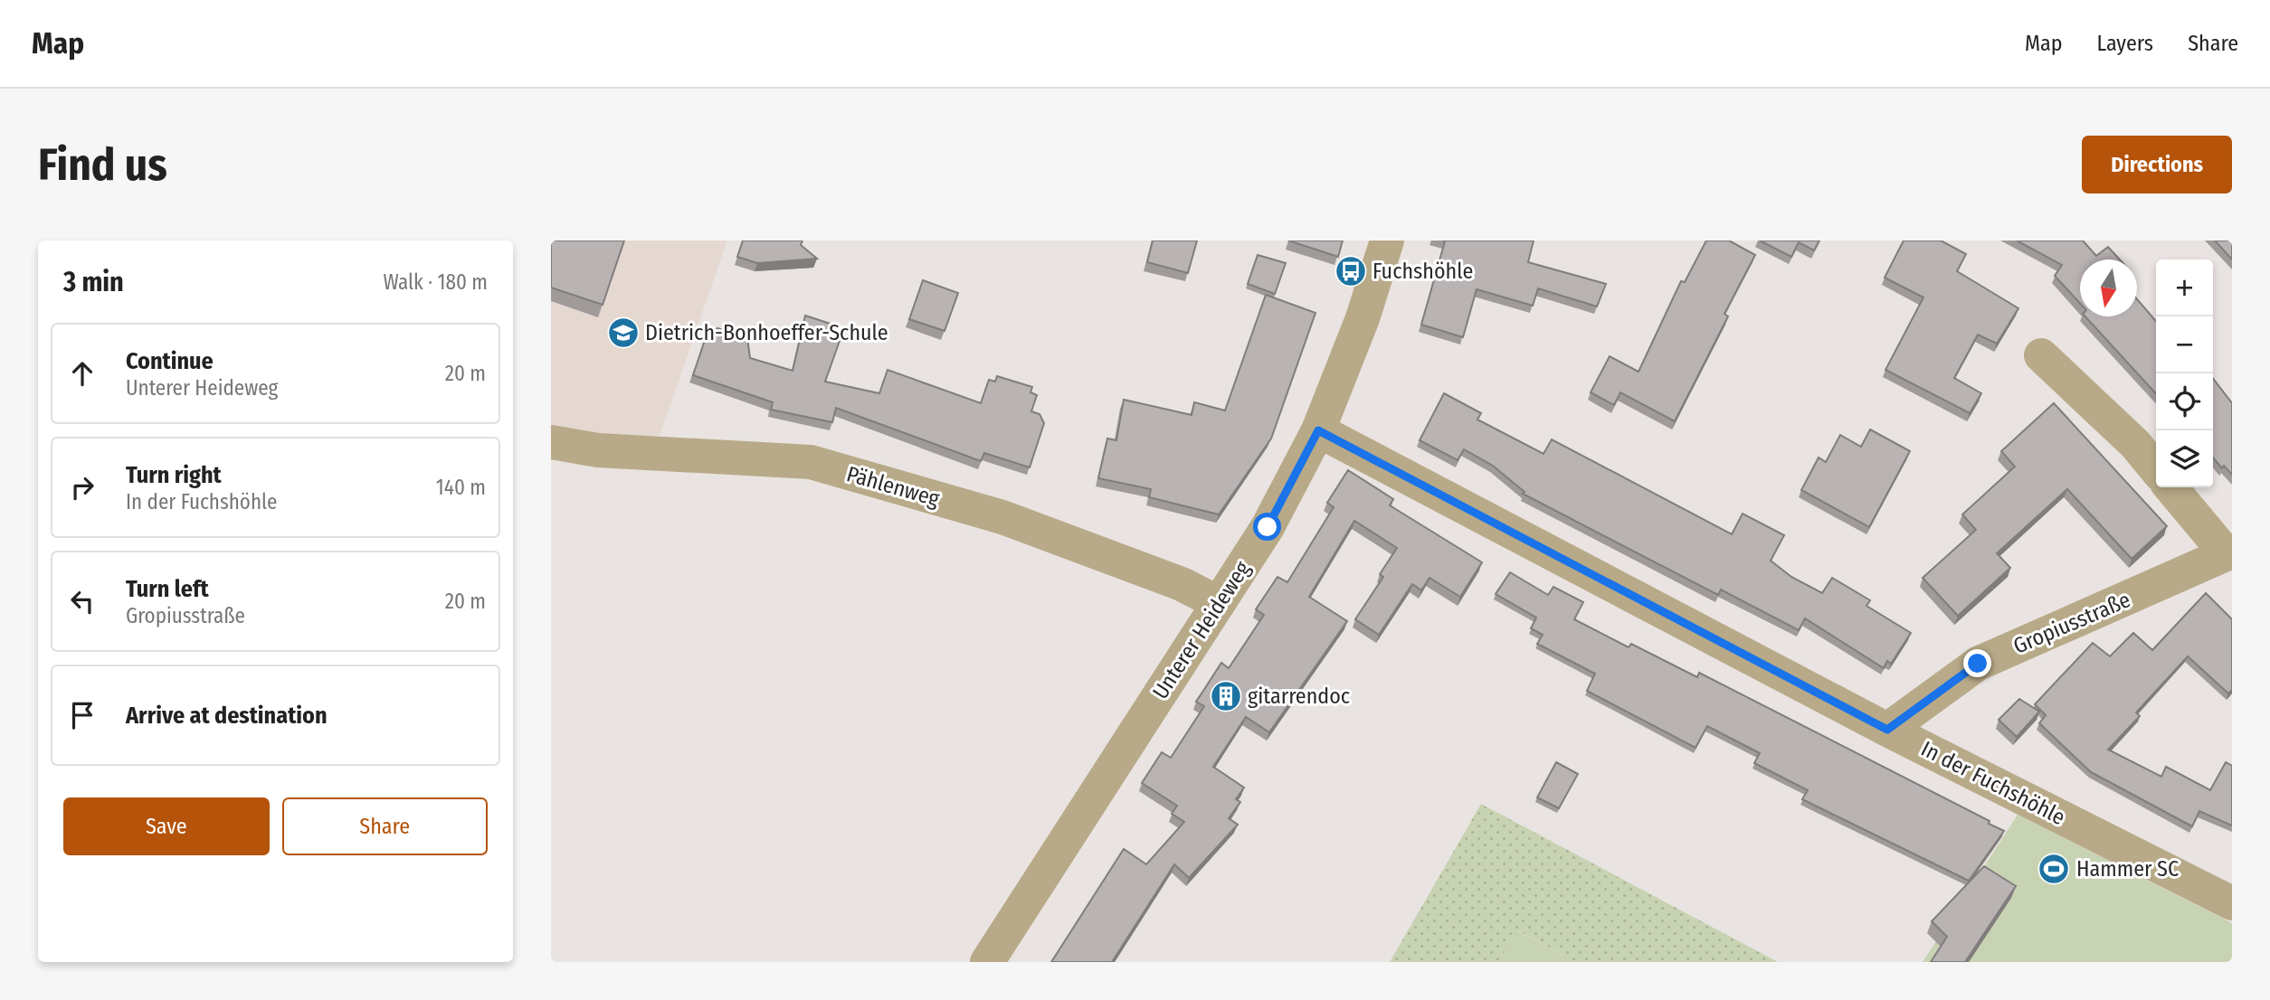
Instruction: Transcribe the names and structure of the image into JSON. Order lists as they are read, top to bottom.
{
  "streets": {
    "street": [
      "Pählenweg",
      "Gropiusstraße",
      "Unterer Heideweg",
      "In der Fuchshöhle"
    ]
  },
  "crossings": [
    ["Pählenweg", "Unterer Heideweg"],
    ["Gropiusstraße", "In der Fuchshöhle"],
    ["Unterer Heideweg", "In der Fuchshöhle"]
  ],
  "places": {
    "bus stop": ["Fuchshöhle"],
    "school or university": ["Dietrich-Bonhoeffer-Schule"],
    "building": ["gitarrendoc"],
    "sports": ["Hammer SC"]
  },
  "north": "bottom",
  "page": {
    "header": "Map",
    "nav": ["Map", "Layers", "Share"],
    "buttons": [
      "Directions",
      ["Save", "Share"]
    ],
    "title": "Find us",
    "heading": ["3 min", "Walk · 180 m"],
    "map_buttons": ["+", "−"],
    "list": [
      ["Continue", "Unterer Heideweg", "20 m"],
      ["Turn right", "In der Fuchshöhle", "140 m"],
      ["Turn left", "Gropiusstraße", "20 m"],
      "Arrive at destination"
    ]
  }
}
